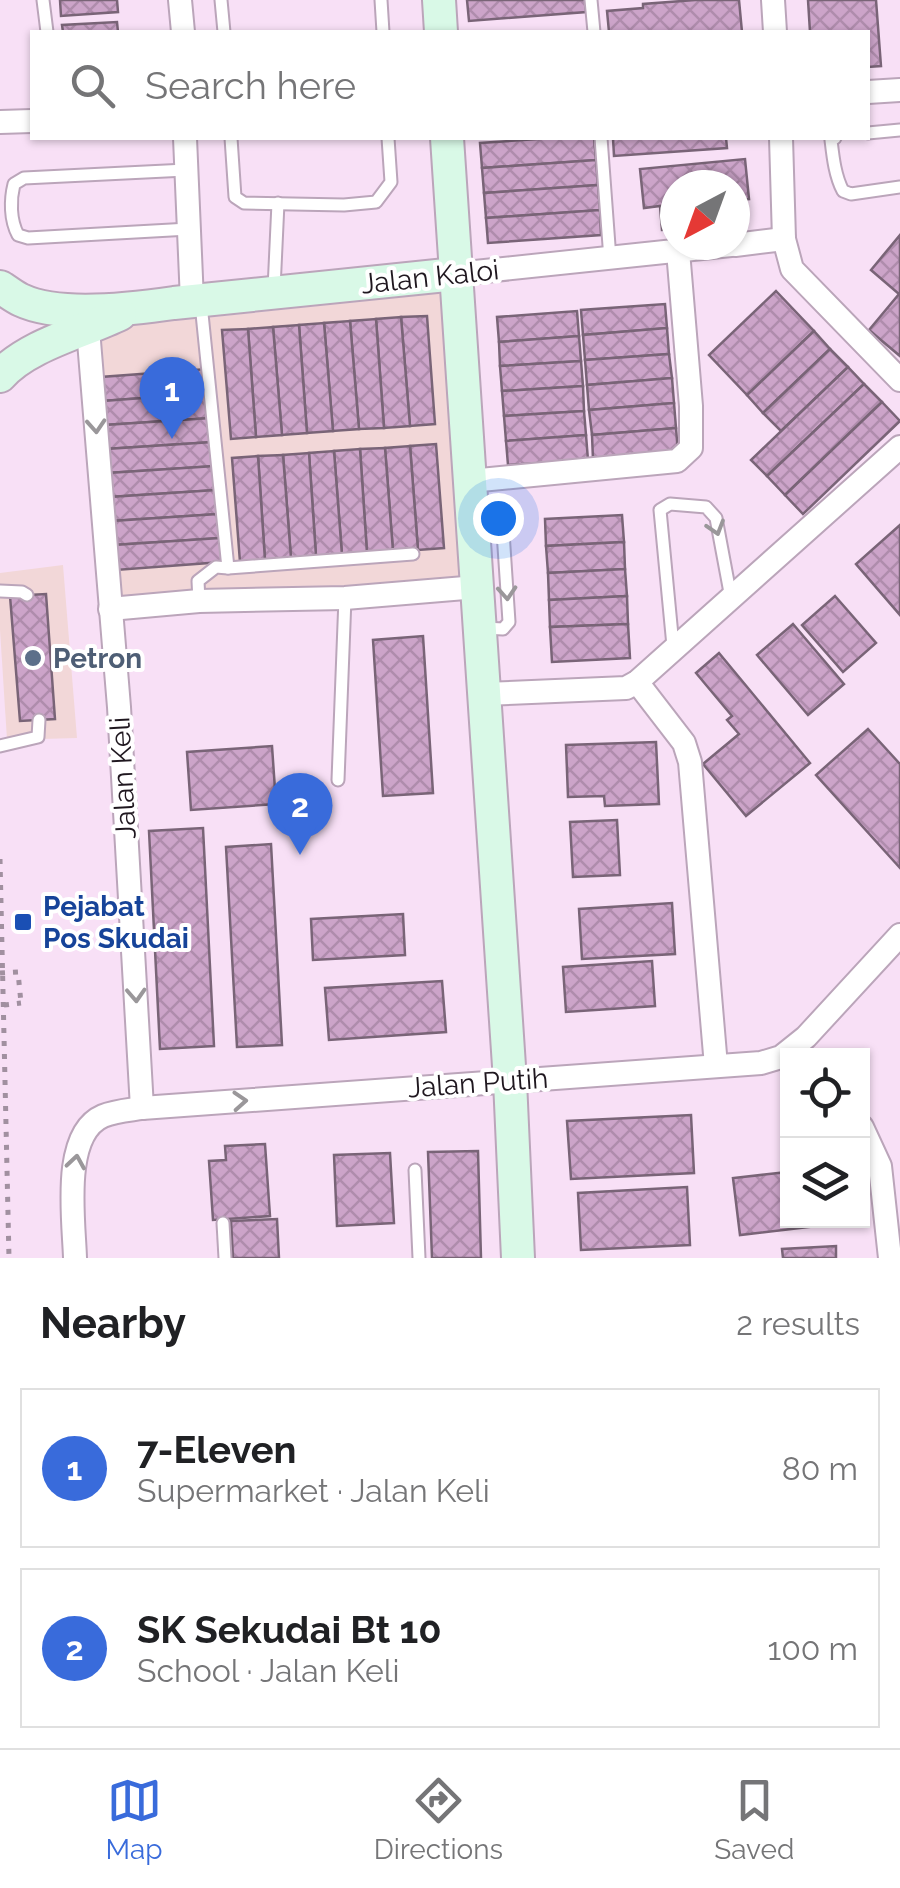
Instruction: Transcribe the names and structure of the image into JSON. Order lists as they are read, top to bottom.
{
  "streets": {
    "street": ["Jalan Kaloi", "Jalan Keli", "Jalan Putih"]
  },
  "crossings": [
    ["Jalan Kaloi", "Jalan Keli"],
    ["Jalan Keli", "Jalan Putih"]
  ],
  "one_way": ["Jalan Keli", "Jalan Putih"],
  "places": {
    "other": ["Petron"],
    "transit": ["Pejabat Pos Skudai"]
  },
  "north": "bottom left",
  "page": {
    "search": "Search here",
    "pins": ["1", "2"],
    "heading": ["Nearby", "2 results"],
    "list": [
      {
        "mark": "1",
        "name": "7-Eleven",
        "note": "Supermarket · Jalan Keli",
        "value": "80 m"
      },
      {
        "mark": "2",
        "name": "SK Sekudai Bt 10",
        "note": "School · Jalan Keli",
        "value": "100 m"
      }
    ],
    "nav": ["Map", "Directions", "Saved"]
  }
}
